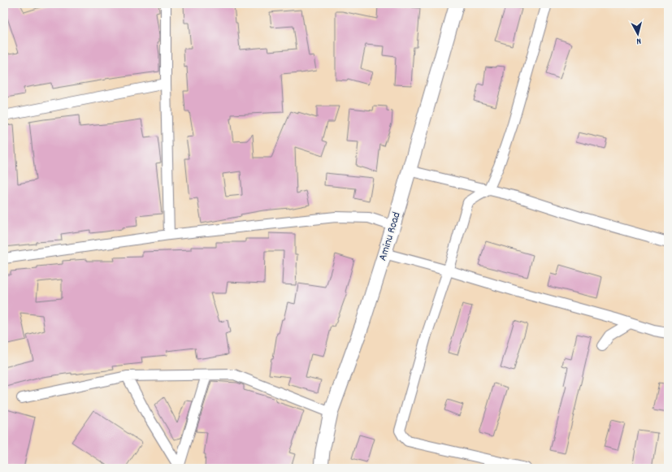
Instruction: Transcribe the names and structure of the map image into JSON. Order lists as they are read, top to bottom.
{
  "streets": {
    "street": ["Aminu Road"]
  },
  "north": "bottom"
}
